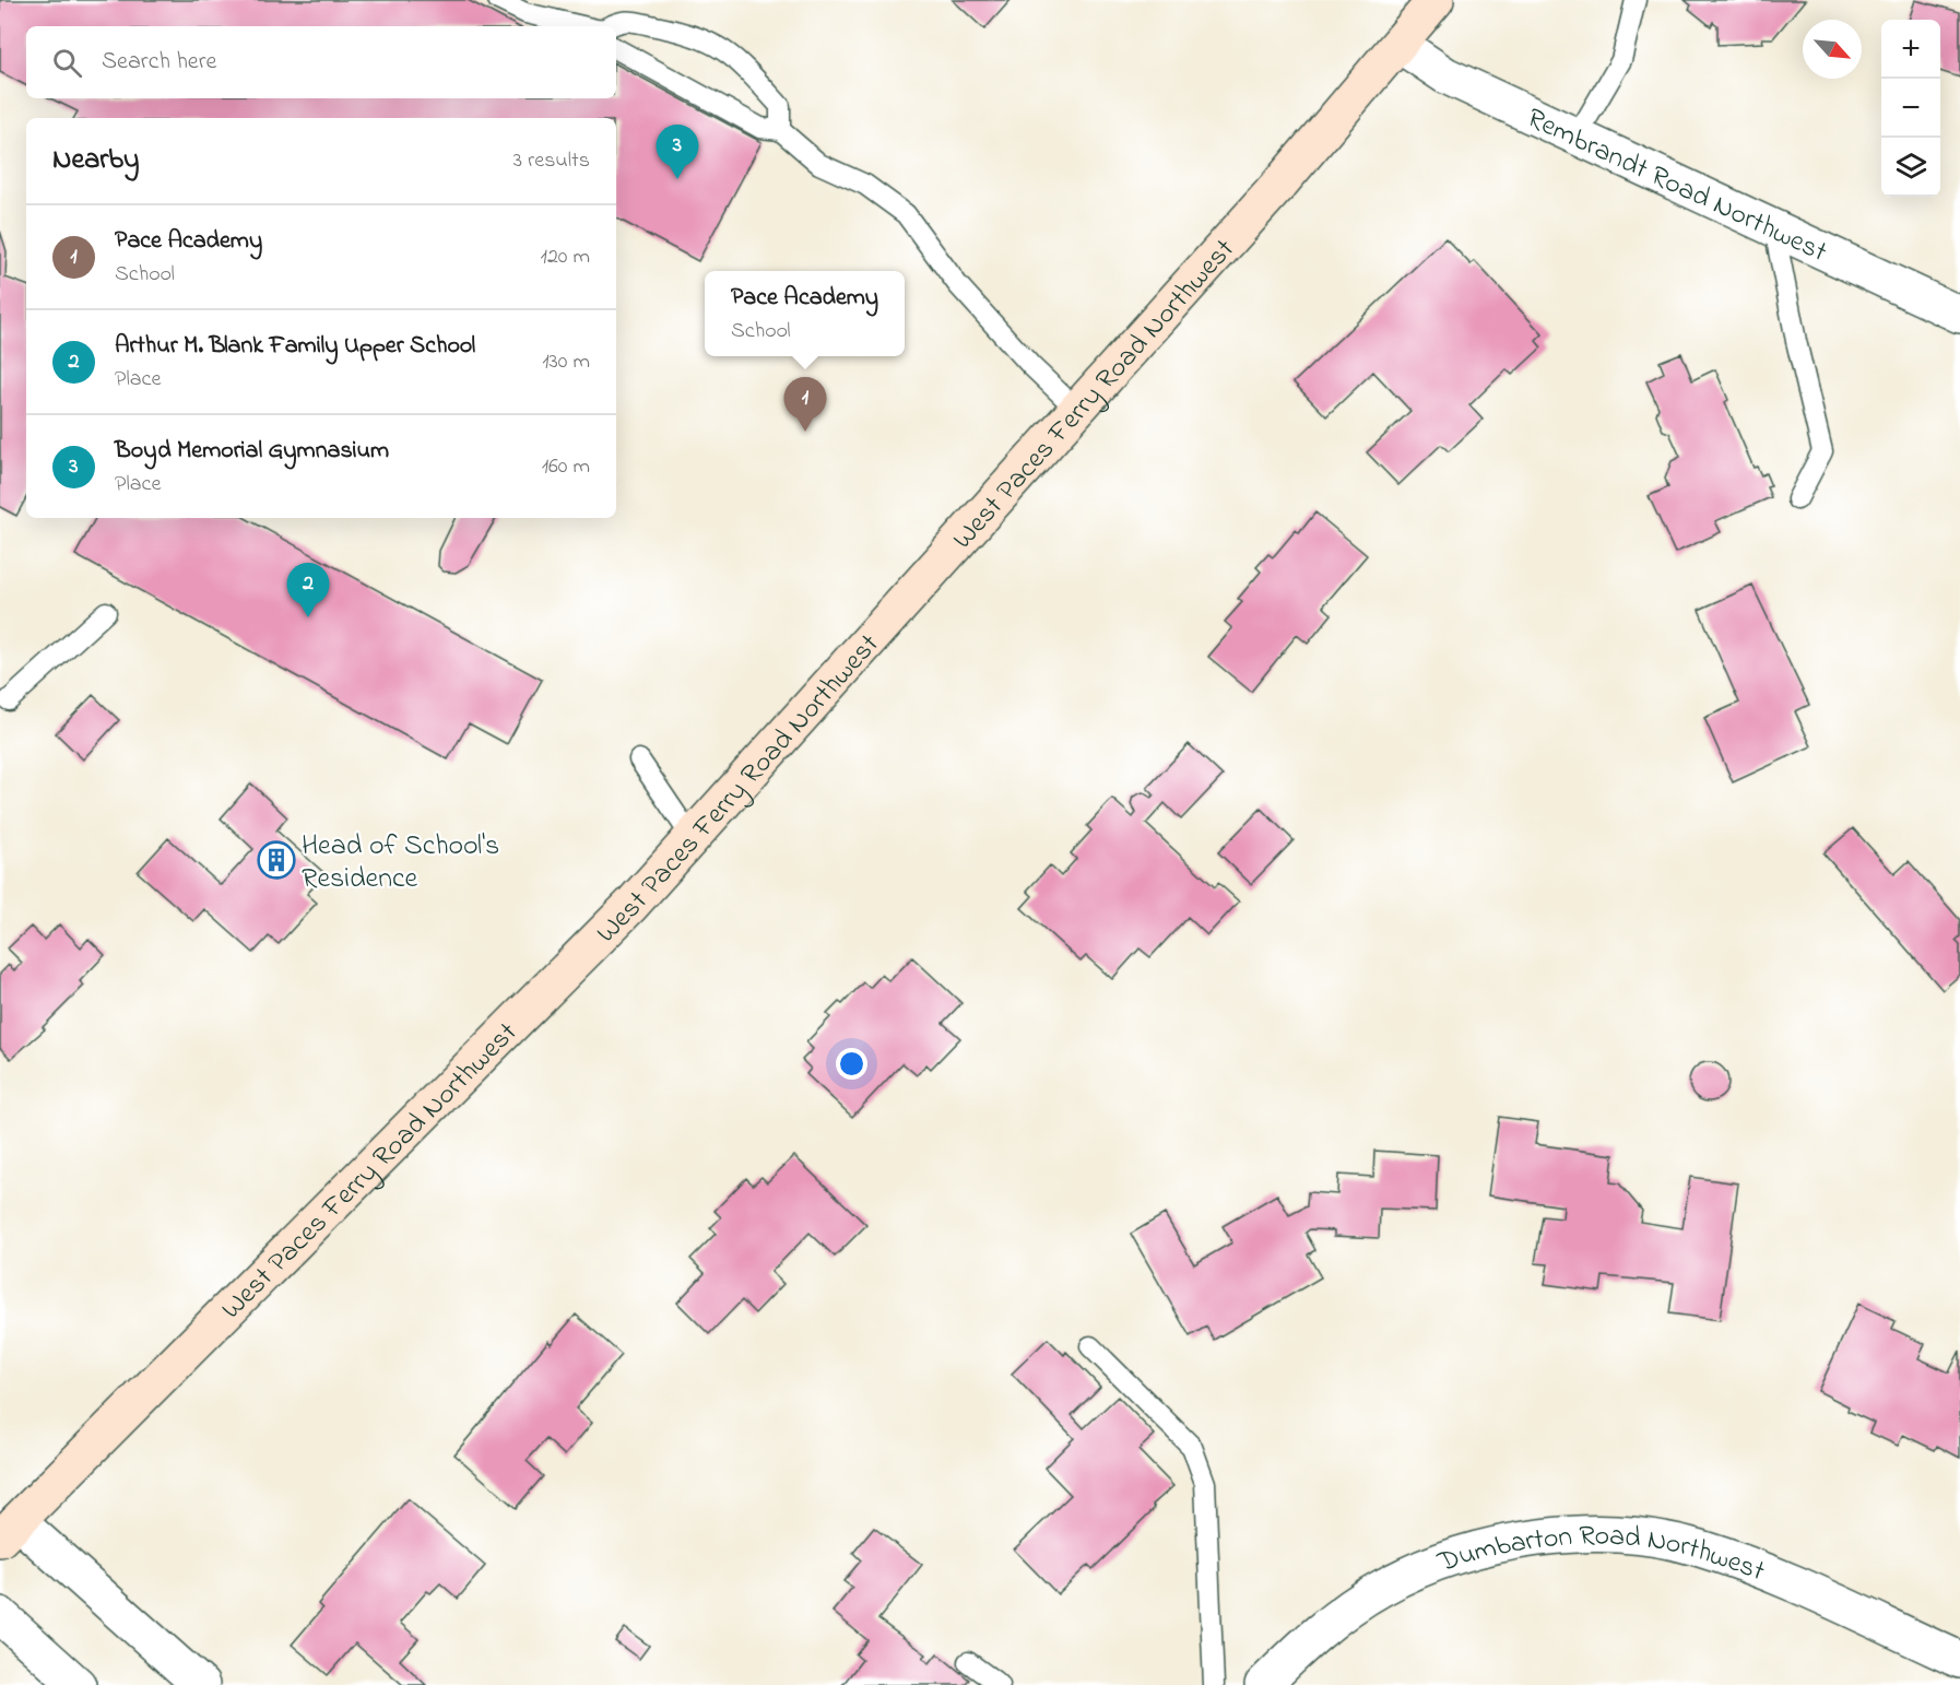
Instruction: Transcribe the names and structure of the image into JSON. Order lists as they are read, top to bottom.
{
  "streets": {
    "main road": ["West Paces Ferry Road Northwest"],
    "street": ["Rembrandt Road Northwest", "Dumbarton Road Northwest"]
  },
  "crossings": [
    ["Rembrandt Road Northwest", "West Paces Ferry Road Northwest"]
  ],
  "places": {
    "building": ["Head of School's Residence"]
  },
  "north": "bottom right",
  "page": {
    "map_buttons": ["+", "−"],
    "search": "Search here",
    "heading": ["Nearby", "3 results"],
    "pins": ["3", "1", "2"],
    "list": [
      {
        "mark": "1",
        "name": "Pace Academy",
        "note": "School",
        "value": "120 m"
      },
      {
        "mark": "2",
        "name": "Arthur M. Blank Family Upper School",
        "note": "Place",
        "value": "130 m"
      },
      {
        "mark": "3",
        "name": "Boyd Memorial Gymnasium",
        "note": "Place",
        "value": "160 m"
      }
    ],
    "popup": ["Pace Academy", "School"]
  }
}
